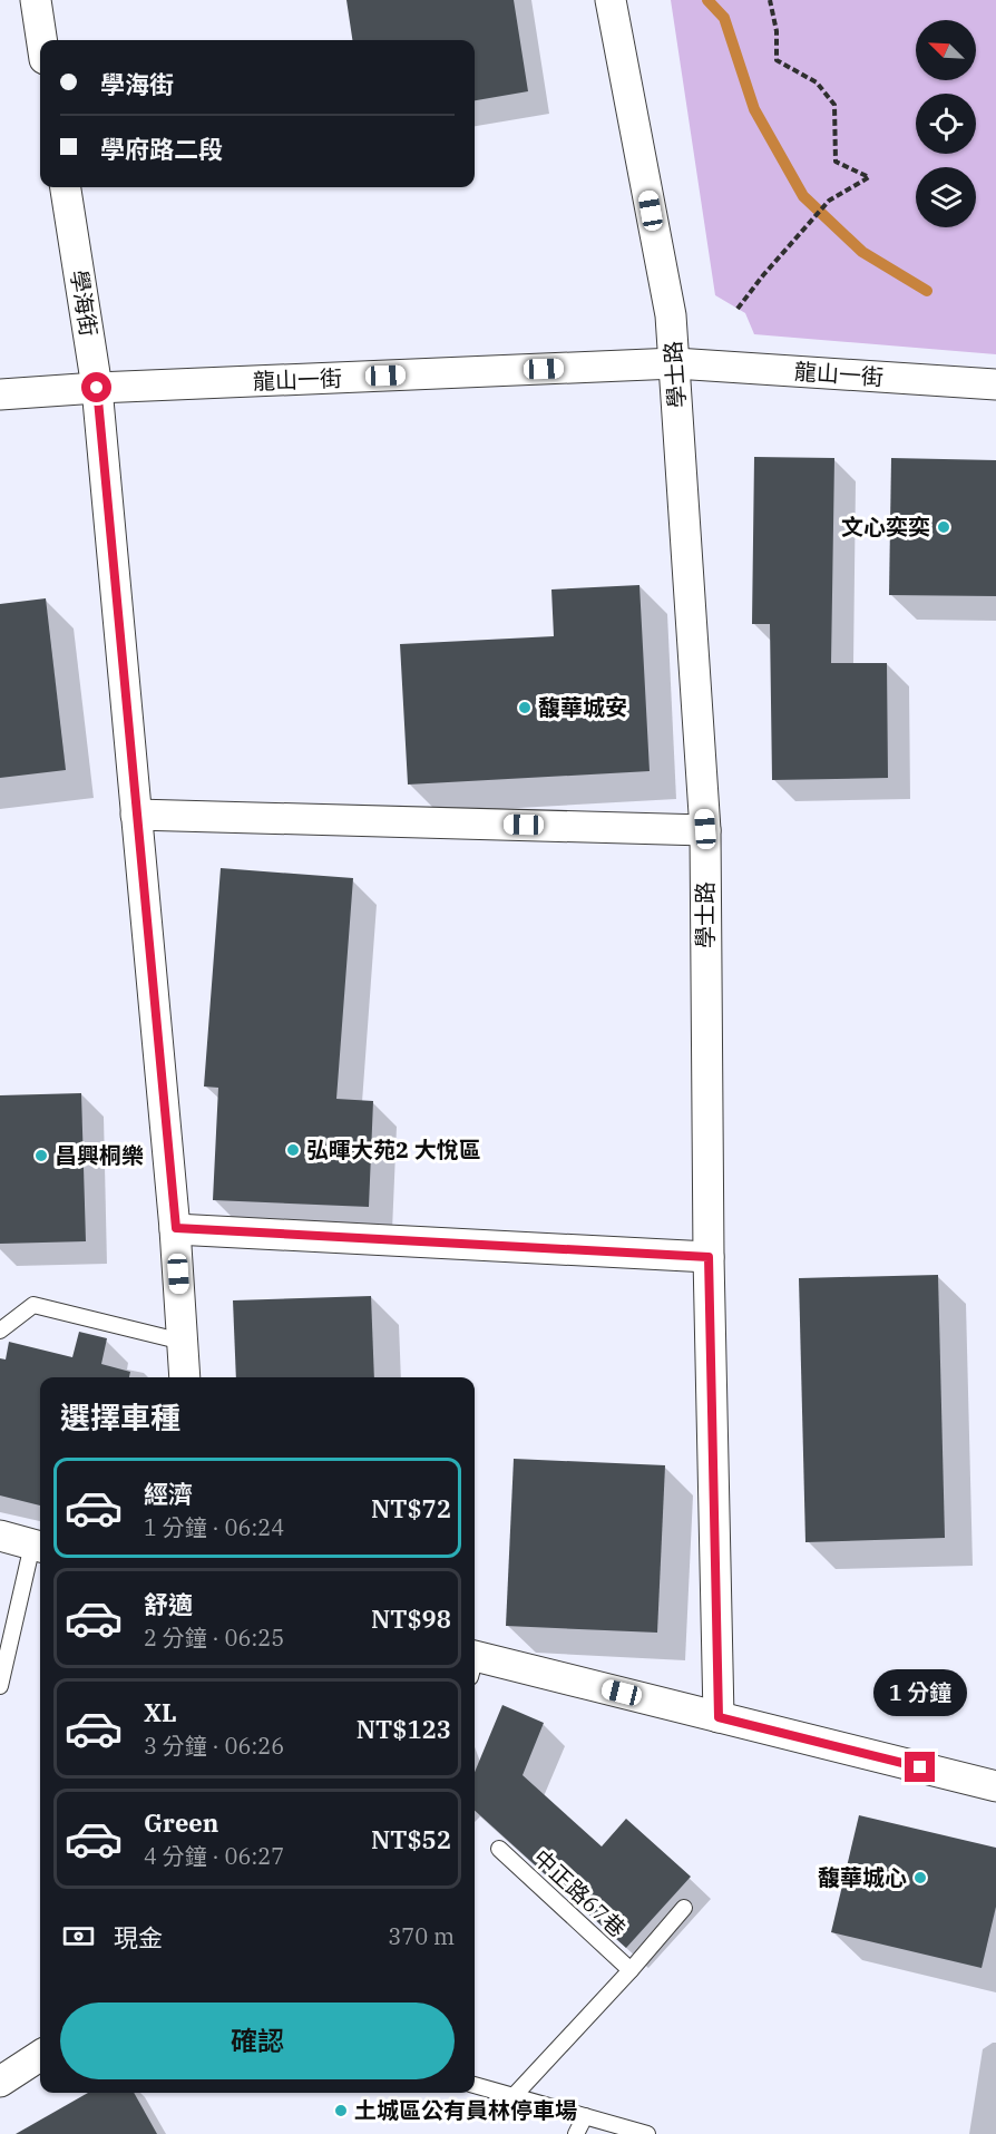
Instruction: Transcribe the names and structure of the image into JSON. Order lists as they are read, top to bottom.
{
  "streets": {
    "street": ["學海街", "學士路", "龍山一街"],
    "lane": ["中正路67巷"]
  },
  "crossings": [
    ["學海街", "龍山一街"],
    ["學士路", "龍山一街"]
  ],
  "places": [
    "文心奕奕",
    "馥華城安",
    "弘暉大苑2 大悅區",
    "昌興桐樂",
    "馥華城心",
    "土城區公有員林停車場"
  ],
  "north": "top left",
  "page": {
    "banner": ["學海街", "學府路二段"],
    "heading": "選擇車種",
    "list": [
      {
        "name": "經濟",
        "note": "1 分鐘 · 06:24",
        "value": "NT$72"
      },
      {
        "name": "舒適",
        "note": "2 分鐘 · 06:25",
        "value": "NT$98"
      },
      {
        "name": "XL",
        "note": "3 分鐘 · 06:26",
        "value": "NT$123"
      },
      {
        "name": "Green",
        "note": "4 分鐘 · 06:27",
        "value": "NT$52"
      }
    ],
    "bubble": "1 分鐘",
    "pay": ["現金", "370 m"],
    "buttons": "確認"
  }
}
